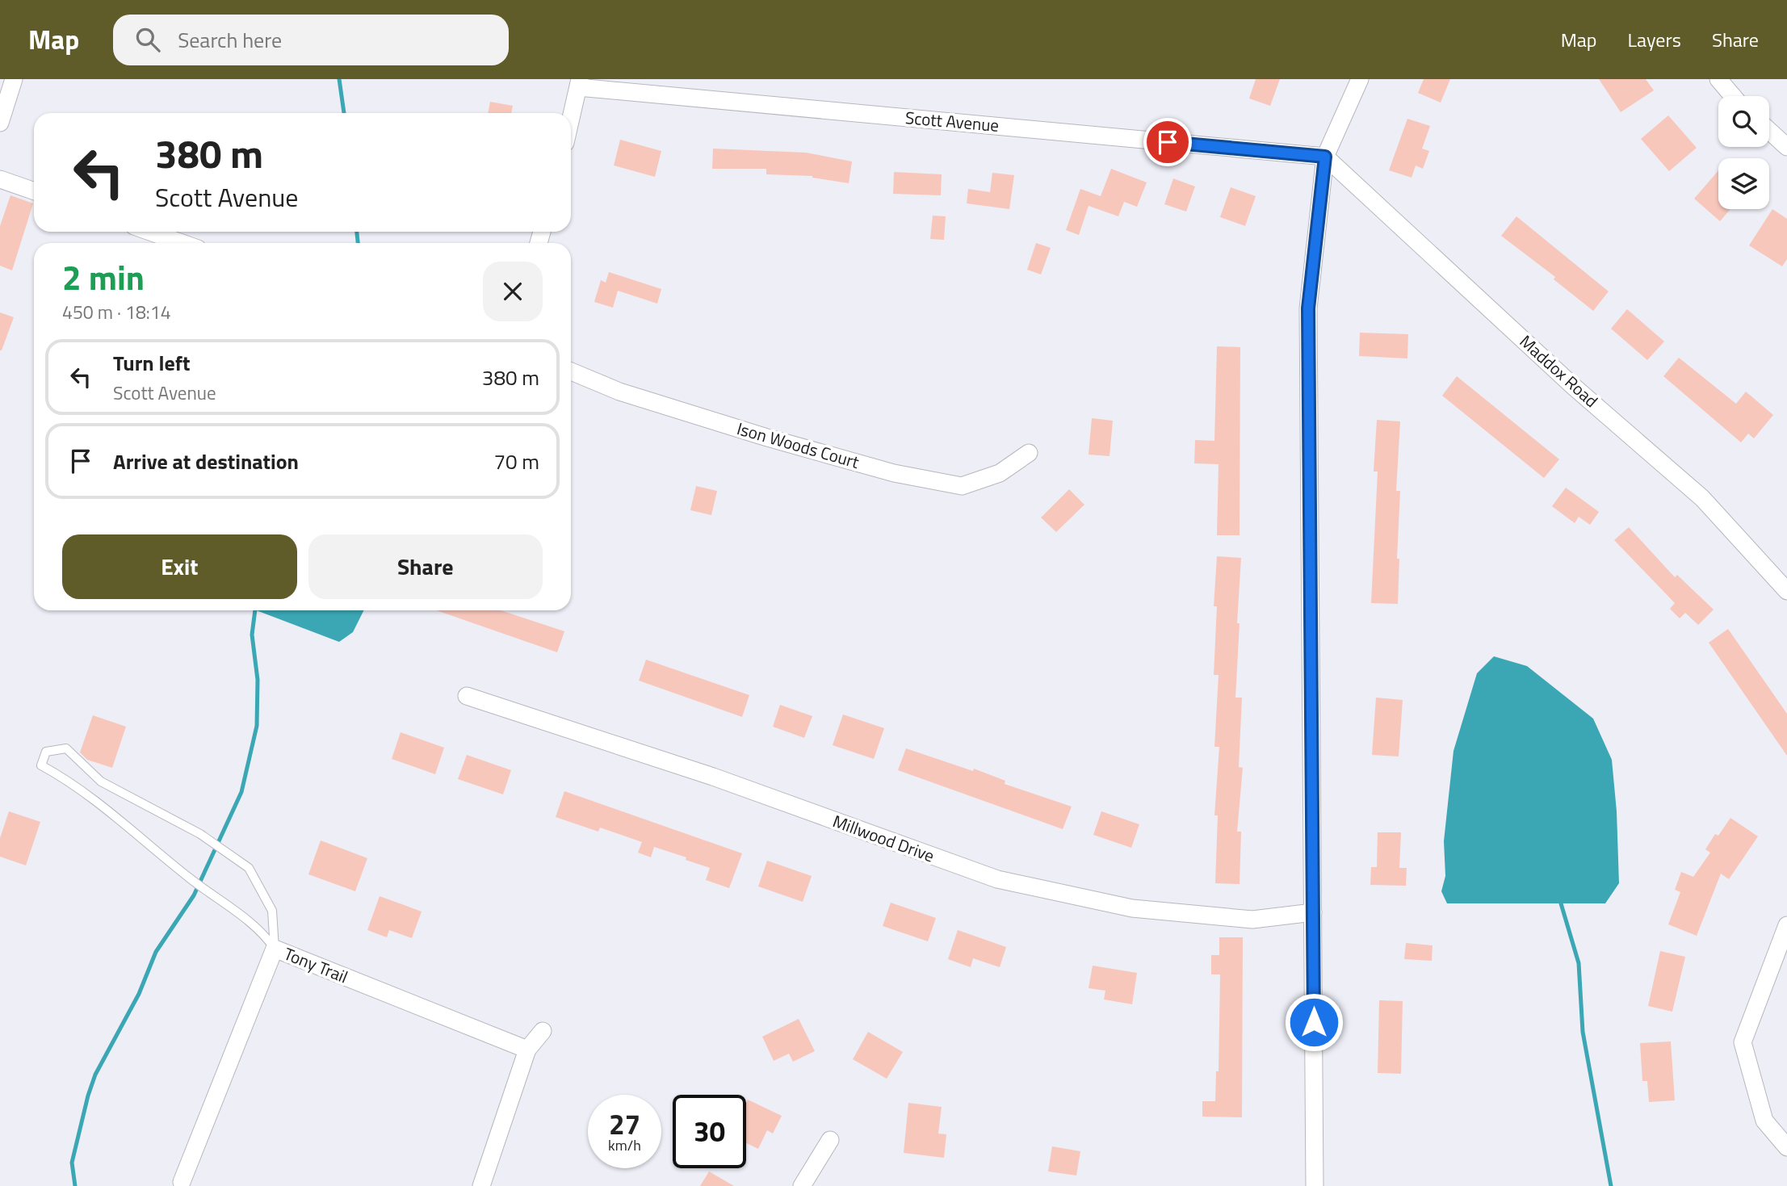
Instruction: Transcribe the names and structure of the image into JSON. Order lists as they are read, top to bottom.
{
  "streets": {
    "street": [
      "Scott Avenue",
      "Maddox Road",
      "Ison Woods Court",
      "Millwood Drive",
      "Tony Trail"
    ]
  },
  "crossings": [
    ["Scott Avenue", "Maddox Road"]
  ],
  "page": {
    "header": "Map",
    "search": "Search here",
    "nav": ["Map", "Layers", "Share"],
    "turn": ["380 m", "Scott Avenue"],
    "heading": ["2 min", "450 m · 18:14"],
    "list": [
      {
        "name": "Turn left",
        "note": "Scott Avenue",
        "value": "380 m"
      },
      {
        "name": "Arrive at destination",
        "value": "70 m"
      }
    ],
    "buttons": ["Exit", "Share"],
    "speed": "27 km/h",
    "limit": "30"
  }
}
